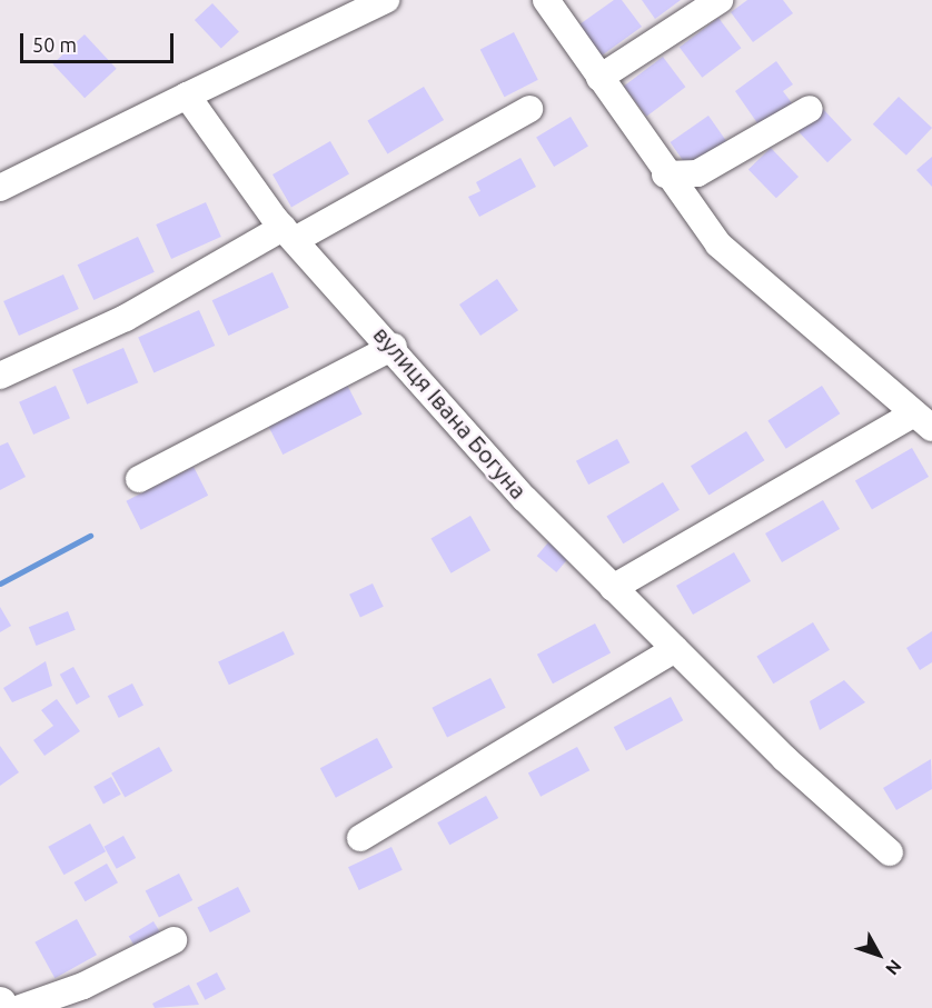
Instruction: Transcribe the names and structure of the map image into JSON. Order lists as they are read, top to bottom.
{
  "streets": {
    "street": ["вулиця Івана Богуна"]
  },
  "scale_bar": "50 m",
  "north": "bottom right"
}
